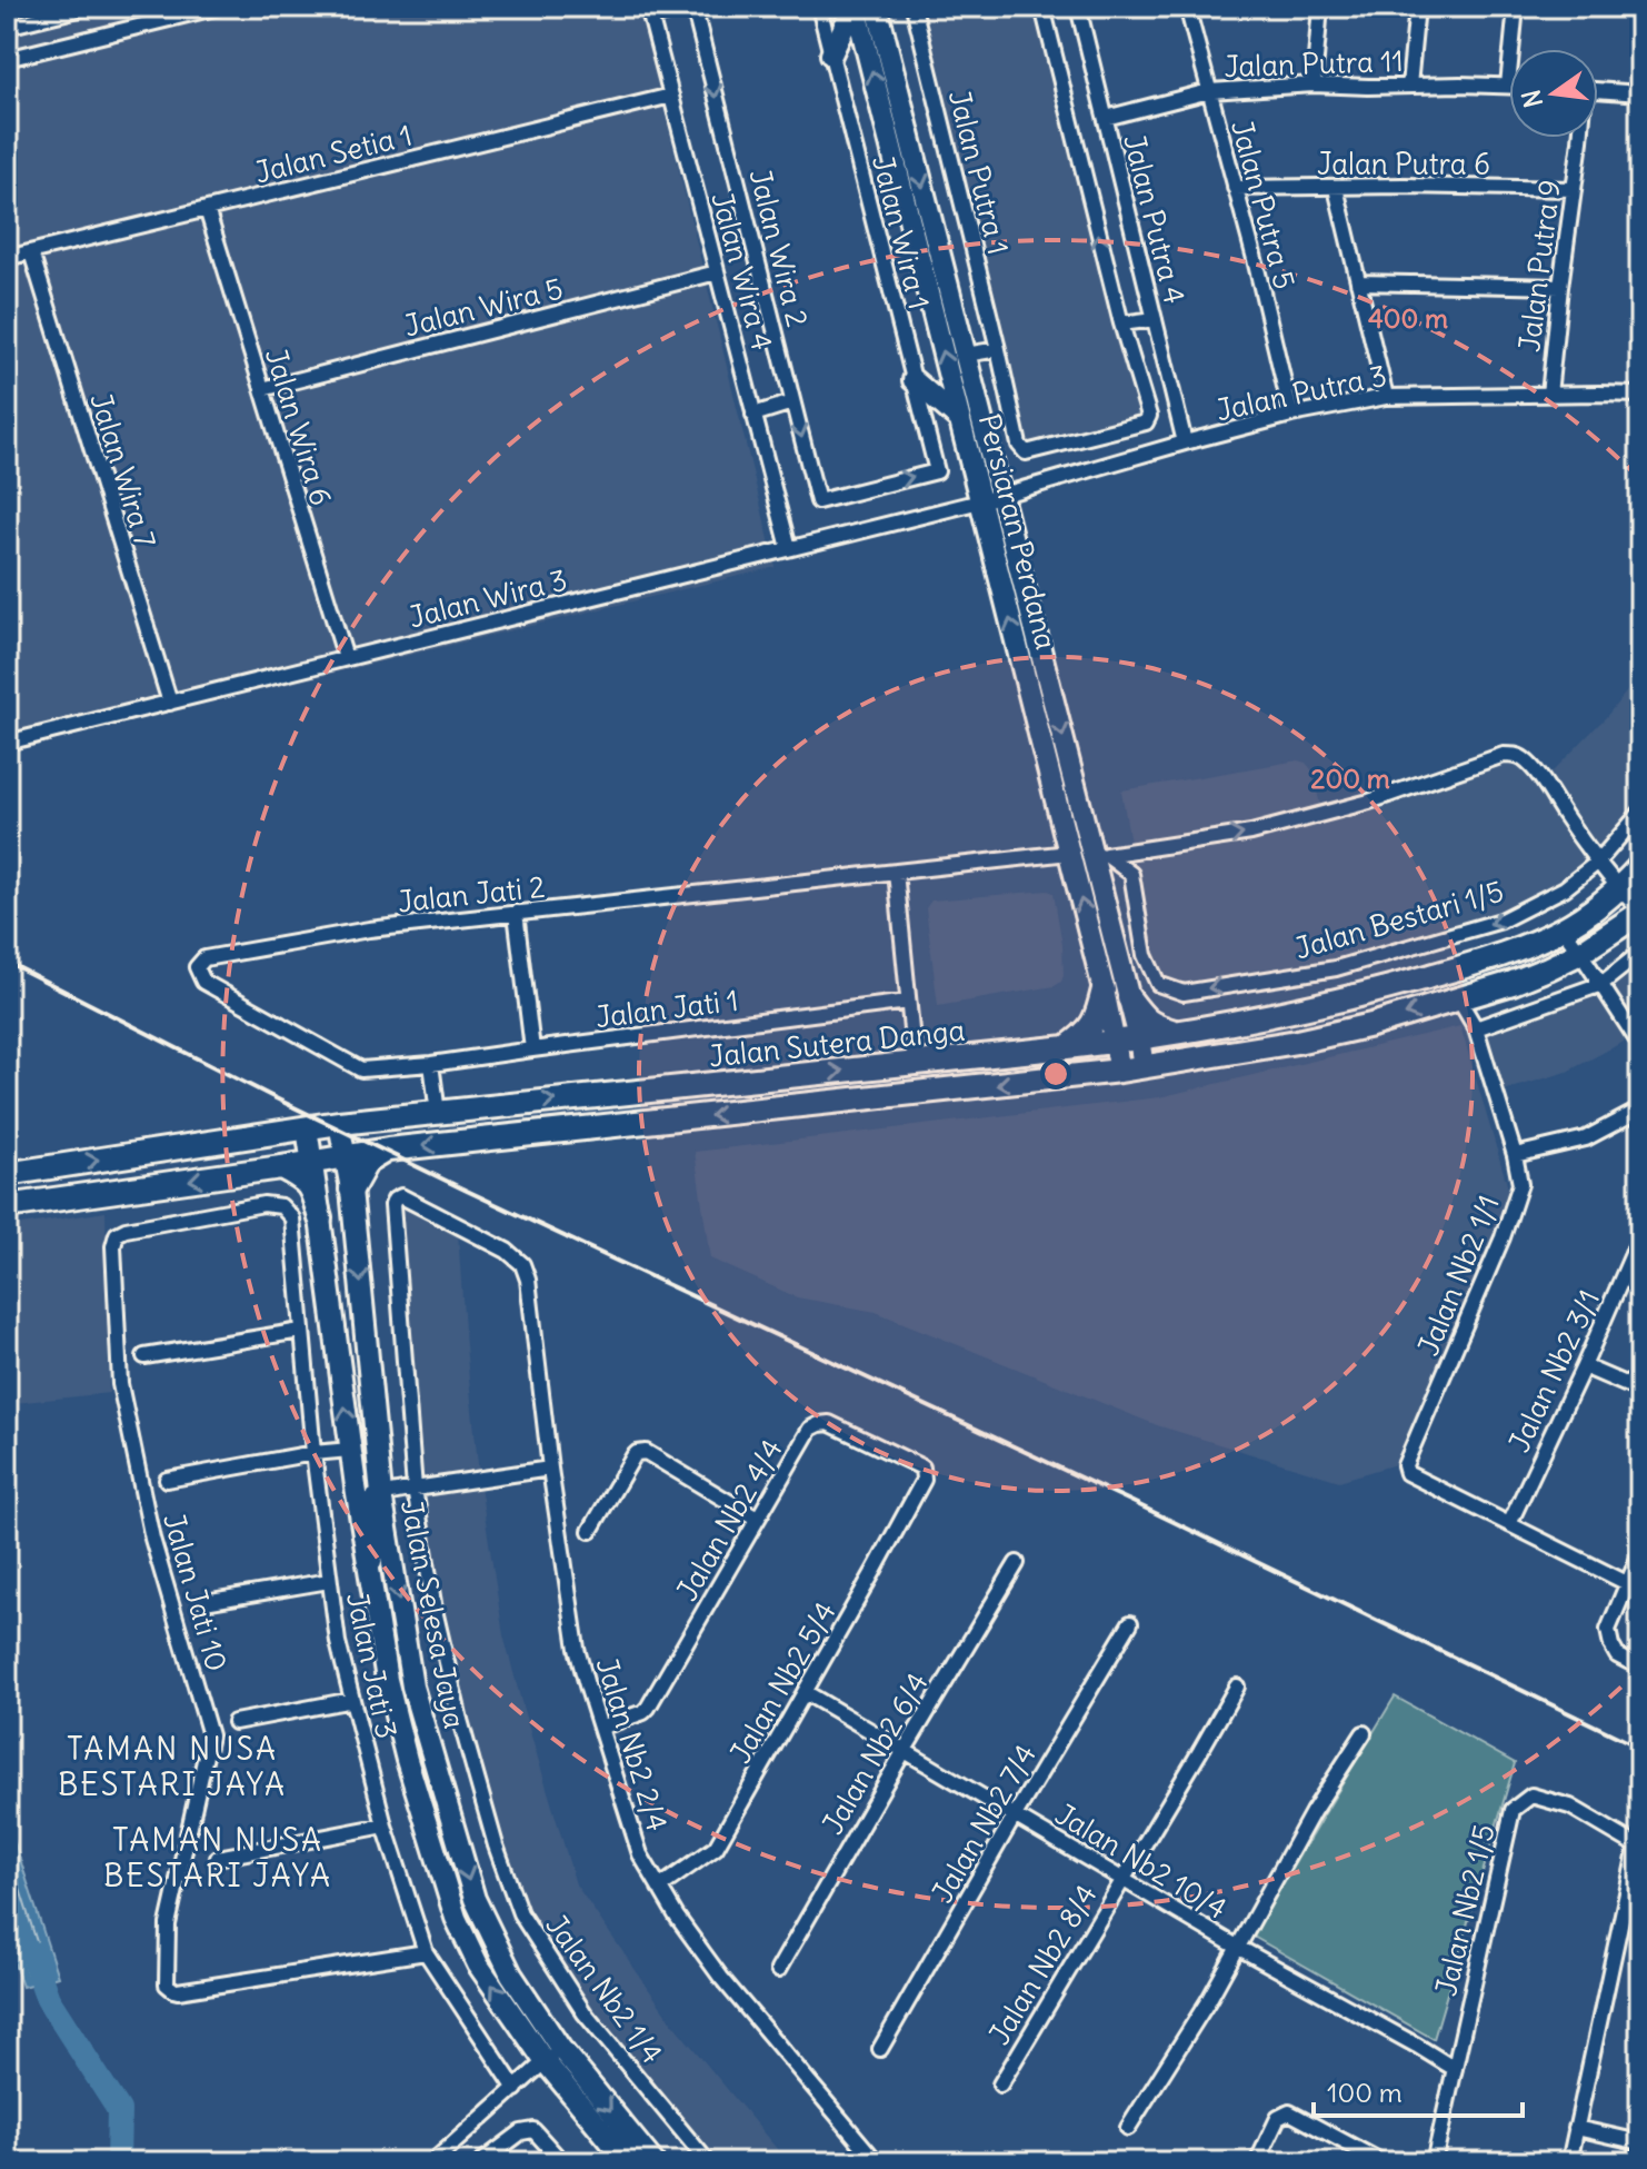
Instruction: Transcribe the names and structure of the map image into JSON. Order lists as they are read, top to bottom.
{
  "streets": {
    "main road": ["Persiaran Perdana", "Jalan Sutera Danga", "Jalan Selesa Jaya"],
    "street": [
      "Jalan Putra 11",
      "Jalan Setia 1",
      "Jalan Putra 6",
      "Jalan Putra 1",
      "Jalan Putra 5",
      "Jalan Putra 4",
      "Jalan Wira 1",
      "Jalan Wira 2",
      "Jalan Putra 9",
      "Jalan Wira 4",
      "Jalan Wira 5",
      "Jalan Putra 3",
      "Jalan Wira 6",
      "Jalan Wira 7",
      "Jalan Wira 3",
      "Jalan Jati 2",
      "Jalan Bestari 1/5",
      "Jalan Jati 1",
      "Jalan Nb2 1/1",
      "Jalan Nb2 3/1",
      "Jalan Nb2 4/4",
      "Jalan Jati 10",
      "Jalan Jati 3",
      "Jalan Nb2 5/4",
      "Jalan Nb2 2/4",
      "Jalan Nb2 6/4",
      "Jalan Nb2 7/4",
      "Jalan Nb2 10/4",
      "Jalan Nb2 1/5",
      "Jalan Nb2 8/4",
      "Jalan Nb2 1/4"
    ]
  },
  "crossings": [
    ["Jalan Putra 11", "Jalan Putra 5"],
    ["Jalan Putra 11", "Jalan Putra 4"],
    ["Jalan Setia 1", "Jalan Wira 4"],
    ["Jalan Setia 1", "Jalan Wira 6"],
    ["Jalan Setia 1", "Jalan Wira 7"],
    ["Jalan Putra 6", "Jalan Putra 5"],
    ["Jalan Putra 6", "Jalan Putra 9"],
    ["Jalan Putra 5", "Jalan Putra 3"],
    ["Jalan Putra 4", "Jalan Putra 3"],
    ["Jalan Wira 1", "Jalan Wira 2"],
    ["Jalan Putra 9", "Jalan Putra 3"],
    ["Jalan Wira 4", "Jalan Wira 5"],
    ["Jalan Wira 4", "Jalan Wira 3"],
    ["Jalan Wira 5", "Jalan Wira 6"],
    ["Jalan Putra 3", "Persiaran Perdana"],
    ["Jalan Putra 3", "Jalan Wira 3"],
    ["Jalan Wira 6", "Jalan Wira 3"],
    ["Jalan Wira 7", "Jalan Wira 3"],
    ["Persiaran Perdana", "Jalan Wira 3"],
    ["Persiaran Perdana", "Jalan Jati 2"],
    ["Persiaran Perdana", "Jalan Sutera Danga"],
    ["Jalan Jati 2", "Jalan Jati 1"],
    ["Jalan Sutera Danga", "Jalan Nb2 1/1"],
    ["Jalan Sutera Danga", "Jalan Selesa Jaya"],
    ["Jalan Nb2 1/1", "Jalan Nb2 3/1"],
    ["Jalan Nb2 4/4", "Jalan Nb2 5/4"],
    ["Jalan Nb2 4/4", "Jalan Nb2 2/4"],
    ["Jalan Jati 10", "Jalan Jati 3"],
    ["Jalan Nb2 5/4", "Jalan Nb2 2/4"],
    ["Jalan Nb2 5/4", "Jalan Nb2 10/4"],
    ["Jalan Nb2 2/4", "Jalan Nb2 1/4"],
    ["Jalan Nb2 6/4", "Jalan Nb2 10/4"],
    ["Jalan Nb2 7/4", "Jalan Nb2 10/4"],
    ["Jalan Nb2 10/4", "Jalan Nb2 1/5"],
    ["Jalan Nb2 10/4", "Jalan Nb2 8/4"]
  ],
  "one_way": ["Jalan Wira 2", "Jalan Bestari 1/5"],
  "districts": ["TAMAN NUSA BESTARI JAYA", "TAMAN NUSA BESTARI JAYA"],
  "scale_bar": "100 m",
  "north": "left",
  "rings": ["400 m", "200 m"]
}
